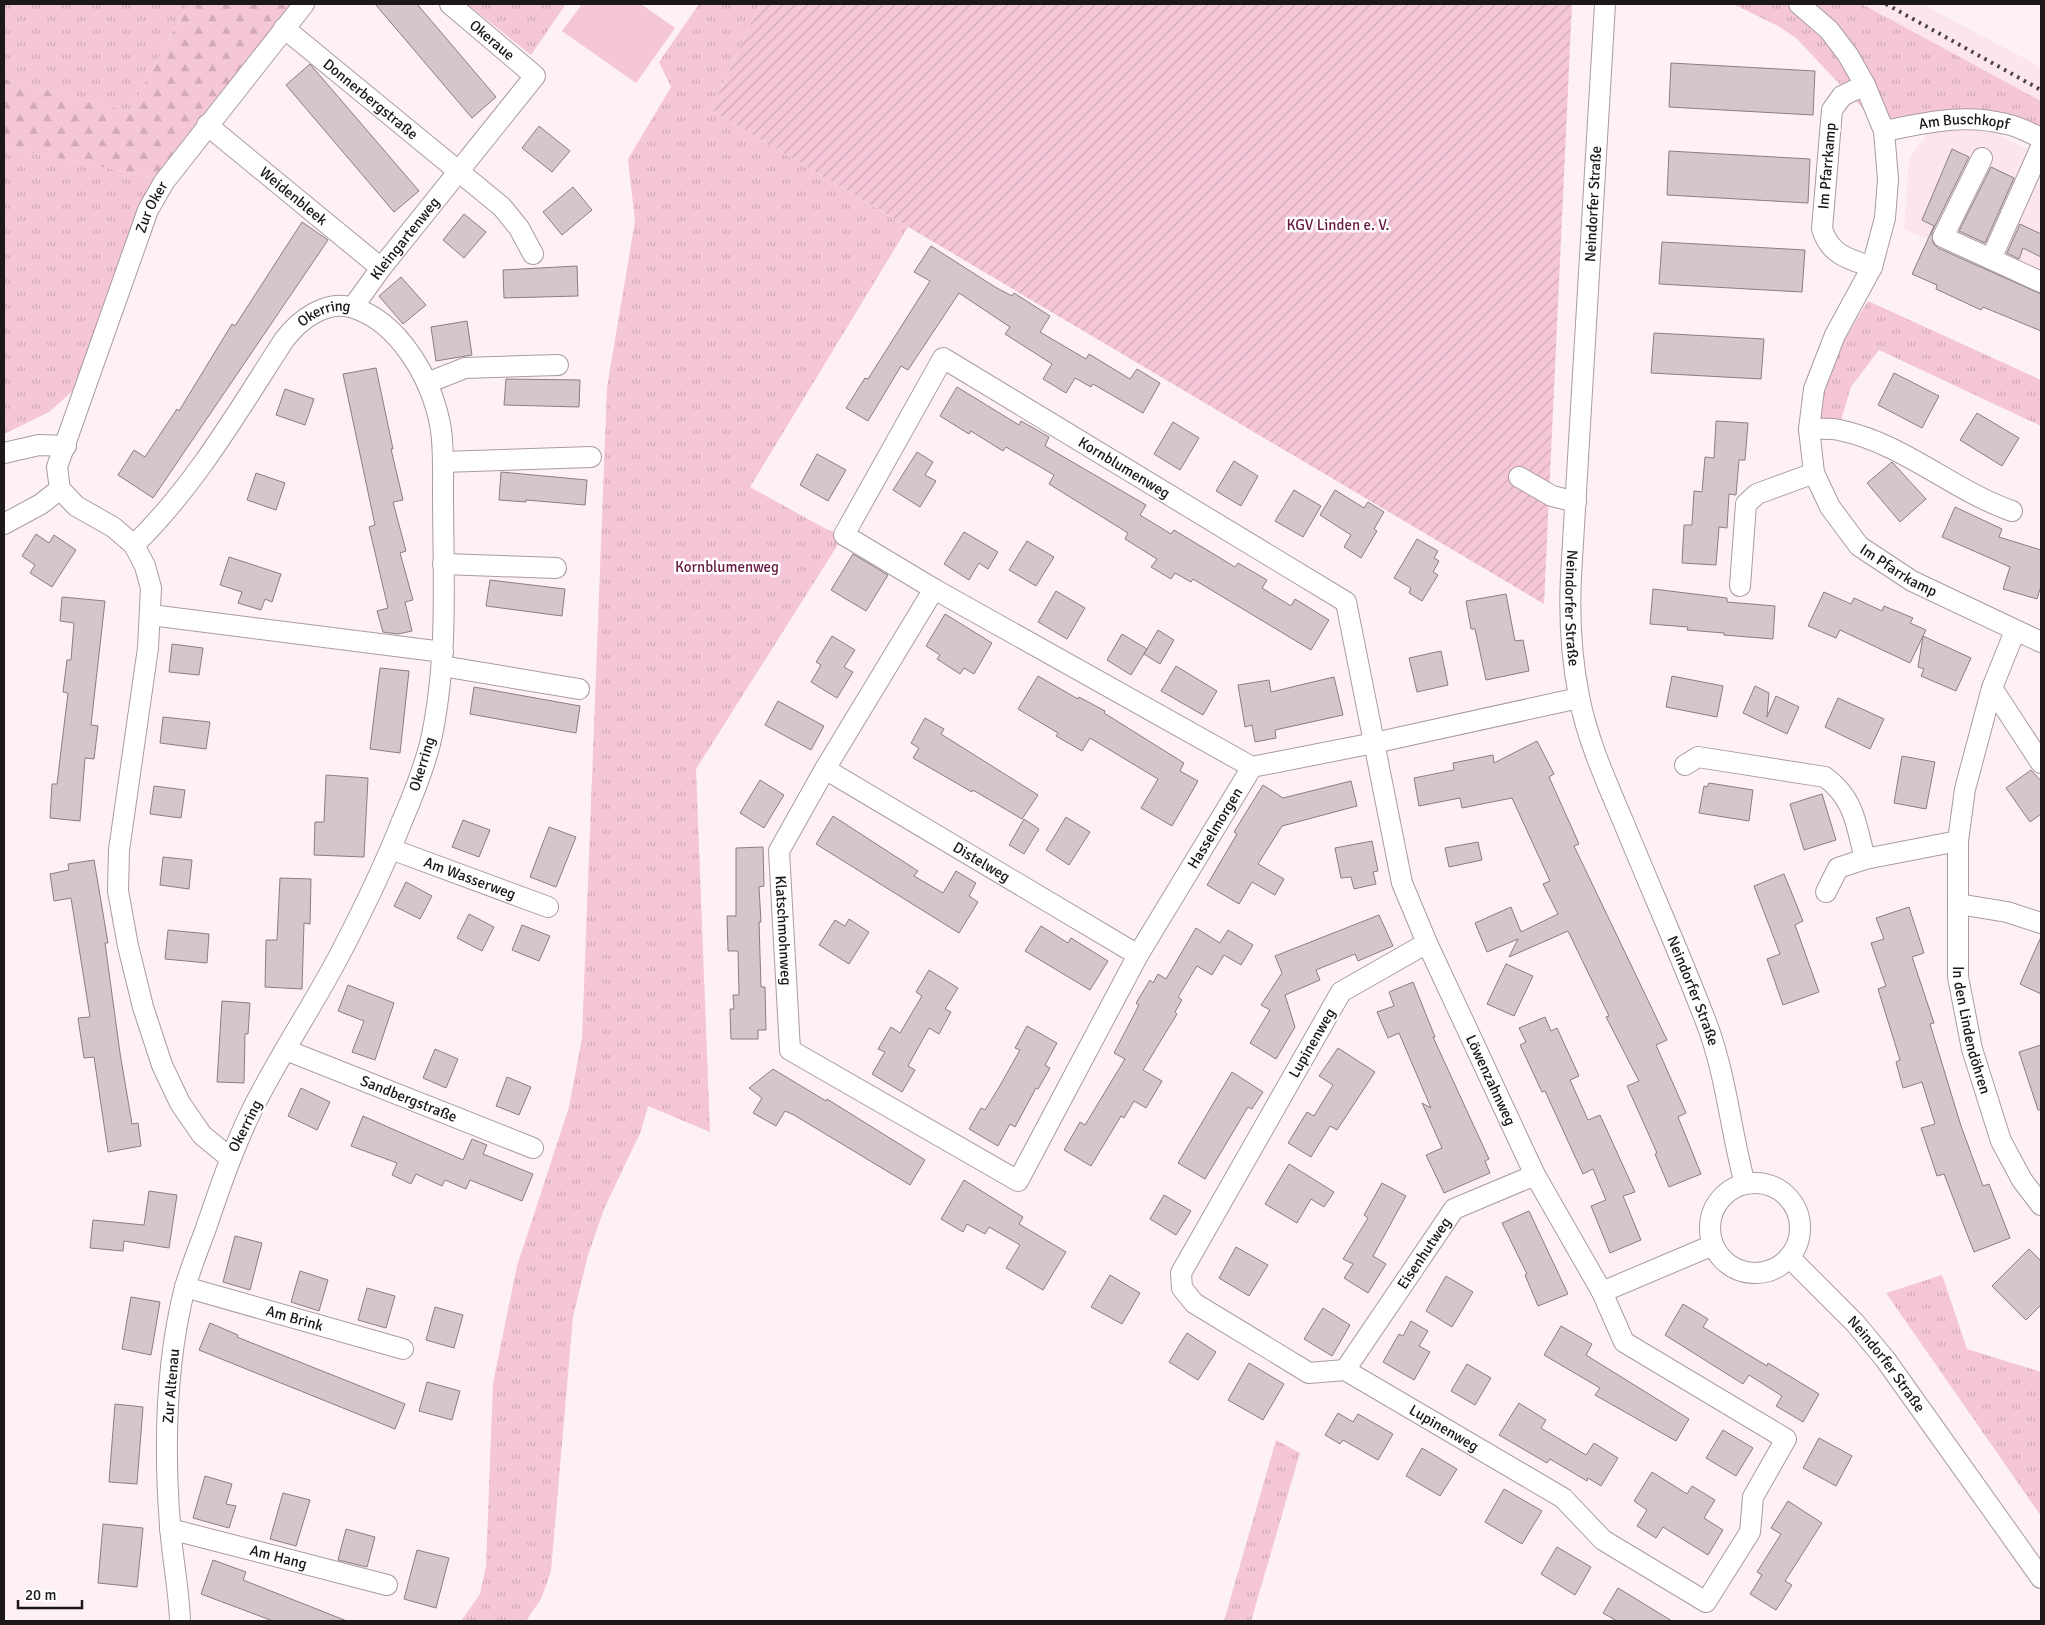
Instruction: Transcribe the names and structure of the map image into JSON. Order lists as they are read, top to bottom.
{
  "streets": {
    "street": [
      "Okeraue",
      "Donnerbergstraße",
      "Am Buschkopf",
      "Im Pfarrkamp",
      "Weidenbleek",
      "Neindorfer Straße",
      "Zur Oker",
      "Kleingartenweg",
      "Okerring",
      "Kornblumenweg",
      "Hasselmorgen",
      "Distelweg",
      "Am Wasserweg",
      "Klatschmohnweg",
      "In den Lindendöhren",
      "Lupinenweg",
      "Löwenzahnweg",
      "Sandbergstraße",
      "Eisenhutweg",
      "Am Brink",
      "Zur Altenau",
      "Am Hang"
    ]
  },
  "crossings": [
    ["Okeraue", "Kleingartenweg"],
    ["Donnerbergstraße", "Zur Oker"],
    ["Donnerbergstraße", "Kleingartenweg"],
    ["Am Buschkopf", "Im Pfarrkamp"],
    ["Im Pfarrkamp", "In den Lindendöhren"],
    ["Weidenbleek", "Zur Oker"],
    ["Weidenbleek", "Kleingartenweg"],
    ["Kleingartenweg", "Okerring"],
    ["Okerring", "Am Wasserweg"],
    ["Okerring", "Sandbergstraße"],
    ["Okerring", "Zur Altenau"],
    ["Kornblumenweg", "Hasselmorgen"],
    ["Kornblumenweg", "Klatschmohnweg"],
    ["Kornblumenweg", "Löwenzahnweg"],
    ["Hasselmorgen", "Distelweg"],
    ["Hasselmorgen", "Klatschmohnweg"],
    ["Distelweg", "Klatschmohnweg"],
    ["Lupinenweg", "Löwenzahnweg"],
    ["Lupinenweg", "Eisenhutweg"],
    ["Löwenzahnweg", "Eisenhutweg"],
    ["Am Brink", "Zur Altenau"],
    ["Zur Altenau", "Am Hang"]
  ],
  "parks": ["KGV Linden e. V.", "Kornblumenweg"],
  "scale_bar": "20 m"
}
